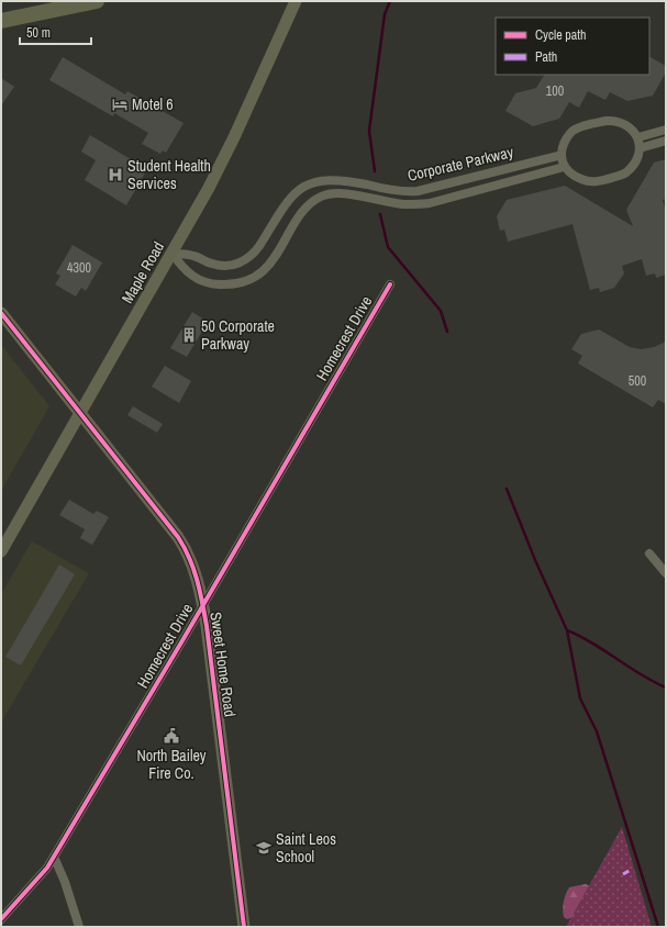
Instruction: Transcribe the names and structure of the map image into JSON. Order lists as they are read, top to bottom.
{
  "streets": {
    "main road": ["Maple Road", "Sweet Home Road"],
    "street": ["Corporate Parkway", "Homecrest Drive"]
  },
  "crossings": [
    ["Corporate Parkway", "Maple Road"],
    ["Maple Road", "Sweet Home Road"],
    ["Homecrest Drive", "Sweet Home Road"]
  ],
  "places": {
    "hotel": ["Motel 6"],
    "hospital": ["Student Health Services"],
    "building": ["50 Corporate Parkway"],
    "public building": ["North Bailey Fire Co."],
    "school or university": ["Saint Leos School"]
  },
  "house_numbers": ["100", "4300", "500"],
  "legend": ["Cycle path", "Path"],
  "scale_bar": "50 m"
}
